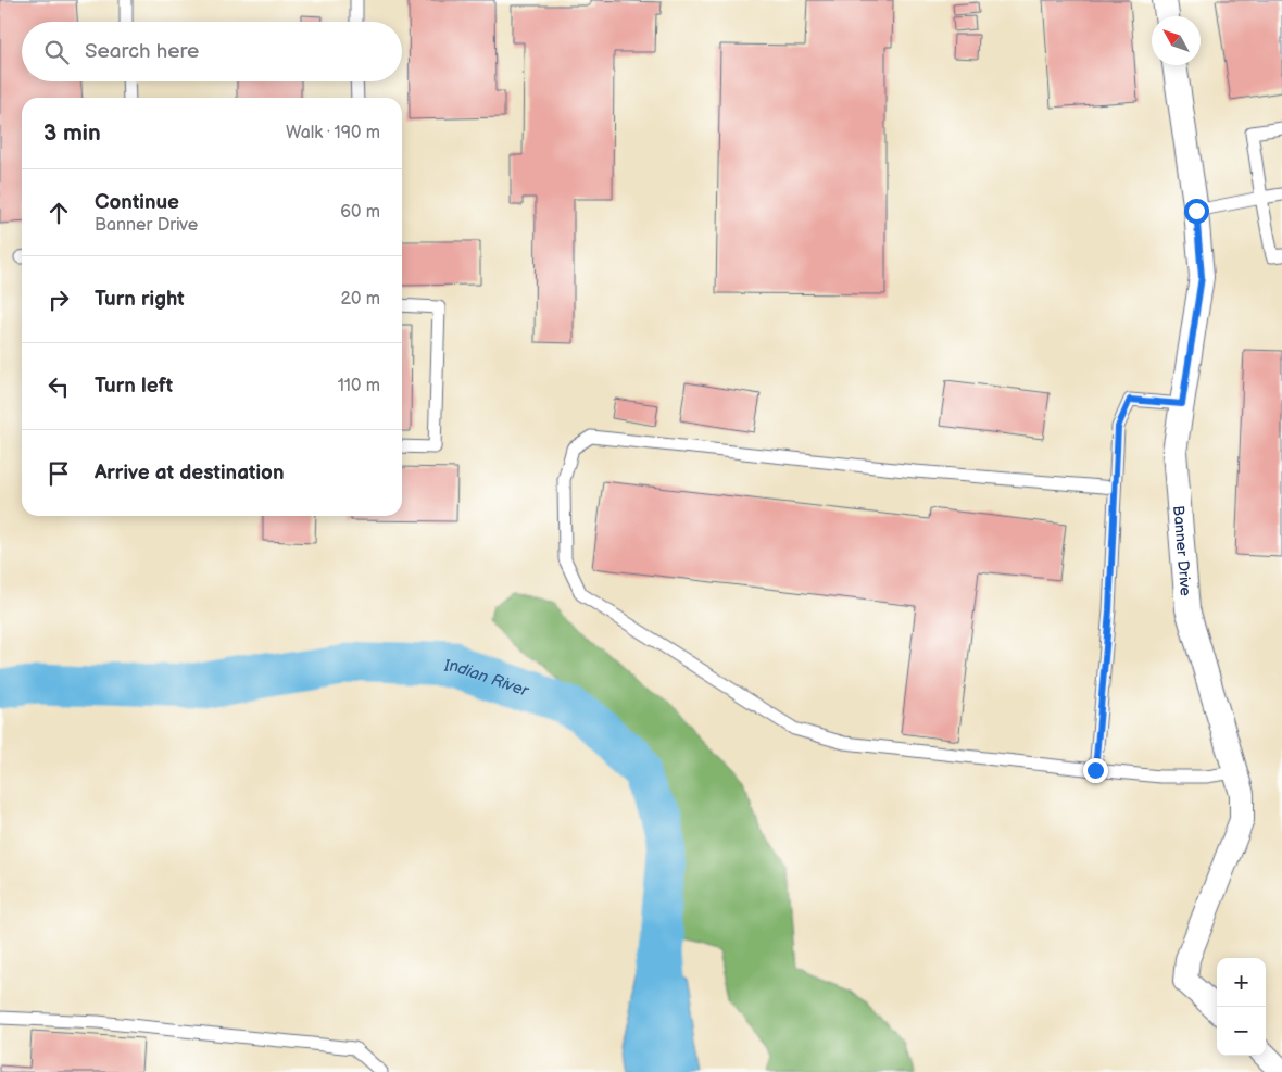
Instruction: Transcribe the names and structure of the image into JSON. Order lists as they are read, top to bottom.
{
  "streets": {
    "street": ["Banner Drive"]
  },
  "water": ["Indian River"],
  "north": "top left",
  "page": {
    "search": "Search here",
    "heading": ["3 min", "Walk · 190 m"],
    "list": [
      ["Continue", "Banner Drive", "60 m"],
      ["Turn right", "20 m"],
      ["Turn left", "110 m"],
      "Arrive at destination"
    ],
    "map_buttons": ["+", "−"]
  }
}
